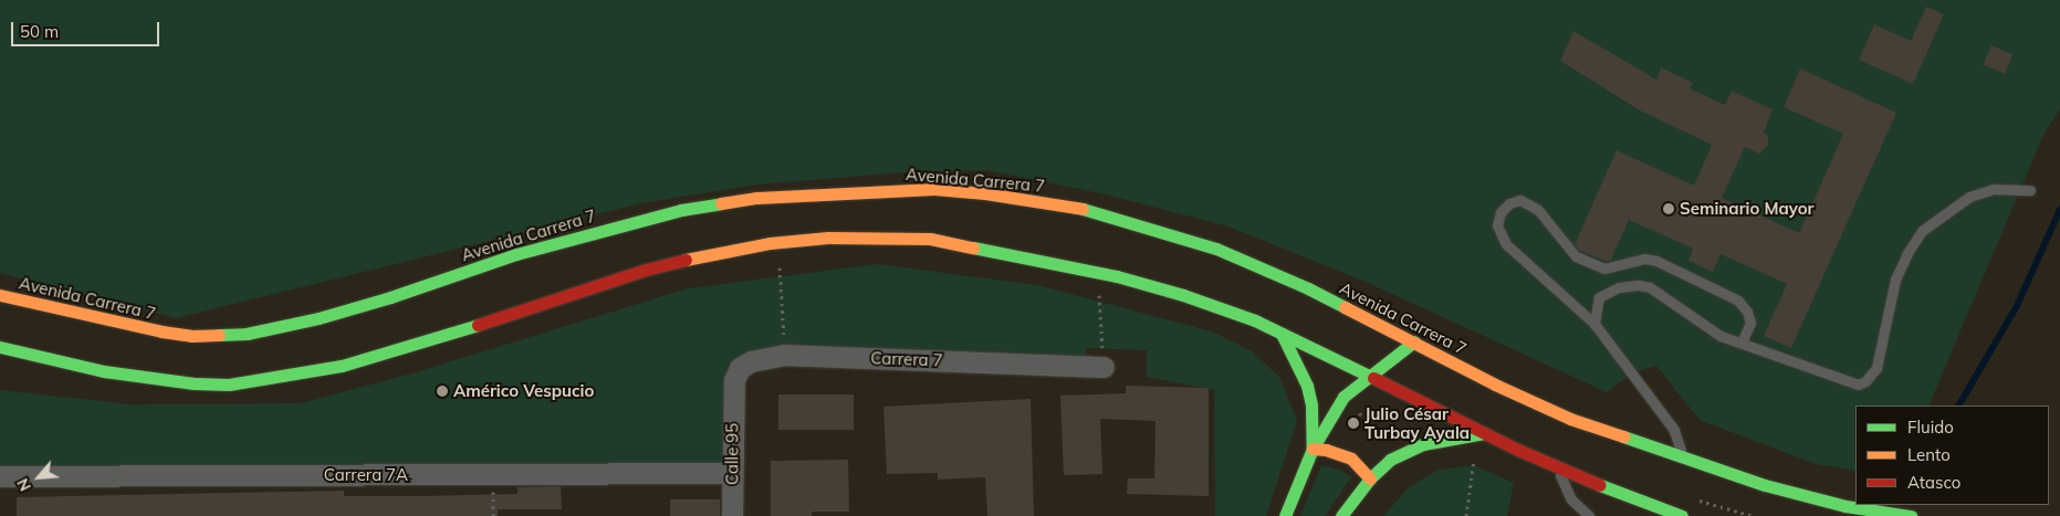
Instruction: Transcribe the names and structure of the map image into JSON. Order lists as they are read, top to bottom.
{
  "streets": {
    "main road": ["Avenida Carrera 7"],
    "street": ["Carrera 7", "Calle 95", "Carrera 7A"]
  },
  "crossings": [
    ["Carrera 7", "Calle 95"],
    ["Calle 95", "Carrera 7A"]
  ],
  "places": ["Seminario Mayor", "Américo Vespucio", "Julio César Turbay Ayala"],
  "legend": ["Fluido", "Lento", "Atasco"],
  "scale_bar": "50 m",
  "north": "bottom left"
}
